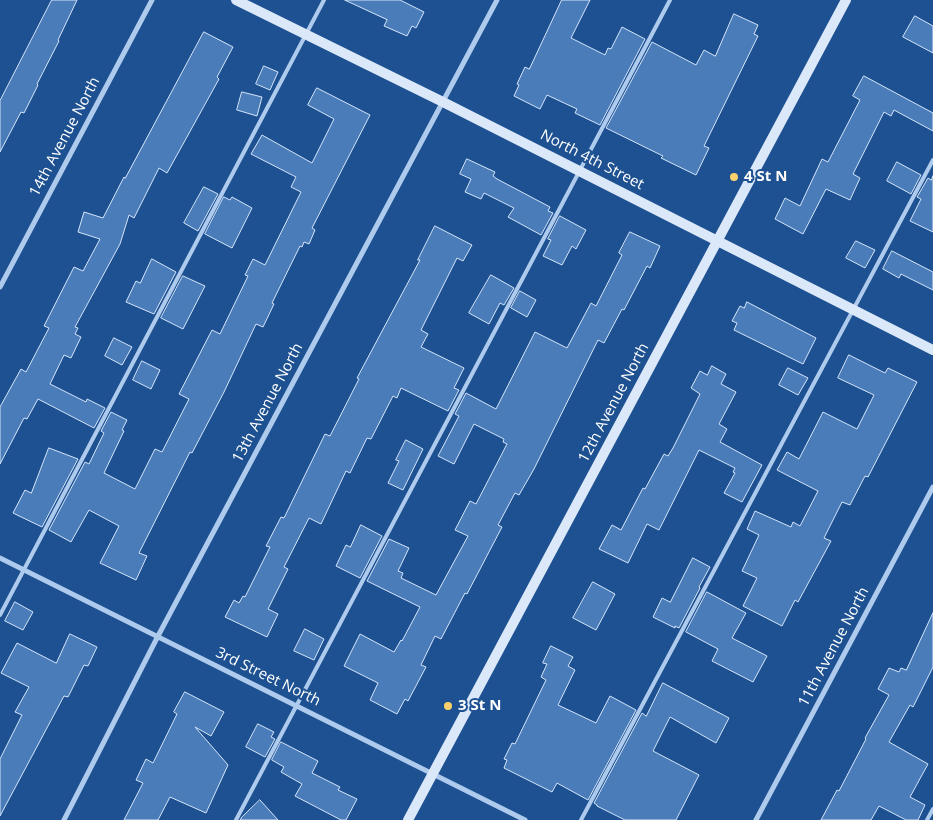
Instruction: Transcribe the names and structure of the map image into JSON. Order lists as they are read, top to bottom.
{
  "streets": {
    "street": [
      "14th Avenue North",
      "North 4th Street",
      "13th Avenue North",
      "12th Avenue North",
      "11th Avenue North",
      "3rd Street North"
    ]
  },
  "crossings": [
    ["North 4th Street", "13th Avenue North"],
    ["North 4th Street", "12th Avenue North"],
    ["13th Avenue North", "3rd Street North"],
    ["12th Avenue North", "3rd Street North"]
  ],
  "places": ["4 St N", "3 St N"]
}
